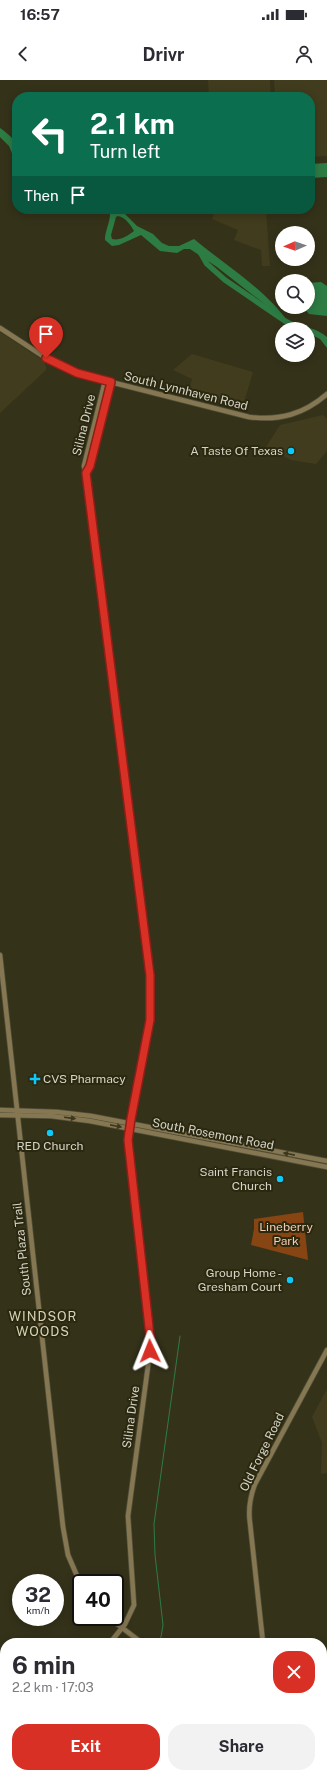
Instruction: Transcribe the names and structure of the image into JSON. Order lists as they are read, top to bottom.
{
  "streets": {
    "street": [
      "South Lynnhaven Road",
      "Silina Drive",
      "South Rosemont Road",
      "South Plaza Trail",
      "Old Forge Road"
    ]
  },
  "crossings": [
    ["South Lynnhaven Road", "Silina Drive"],
    ["Silina Drive", "South Rosemont Road"],
    ["South Rosemont Road", "South Plaza Trail"]
  ],
  "districts": ["WINDSOR WOODS"],
  "parks": ["Lineberry Park"],
  "places": {
    "other": [
      "A Taste Of Texas",
      "RED Church",
      "Saint Francis Church",
      "Group Home - Gresham Court"
    ],
    "health": ["CVS Pharmacy"]
  },
  "north": "left",
  "page": {
    "status": "16:57",
    "header": "Drivr",
    "turn": ["2.1 km", "Turn left"],
    "then": "Then",
    "speed": "32 km/h",
    "limit": "40",
    "heading": ["6 min", "2.2 km · 17:03"],
    "buttons": ["Exit", "Share"]
  }
}
